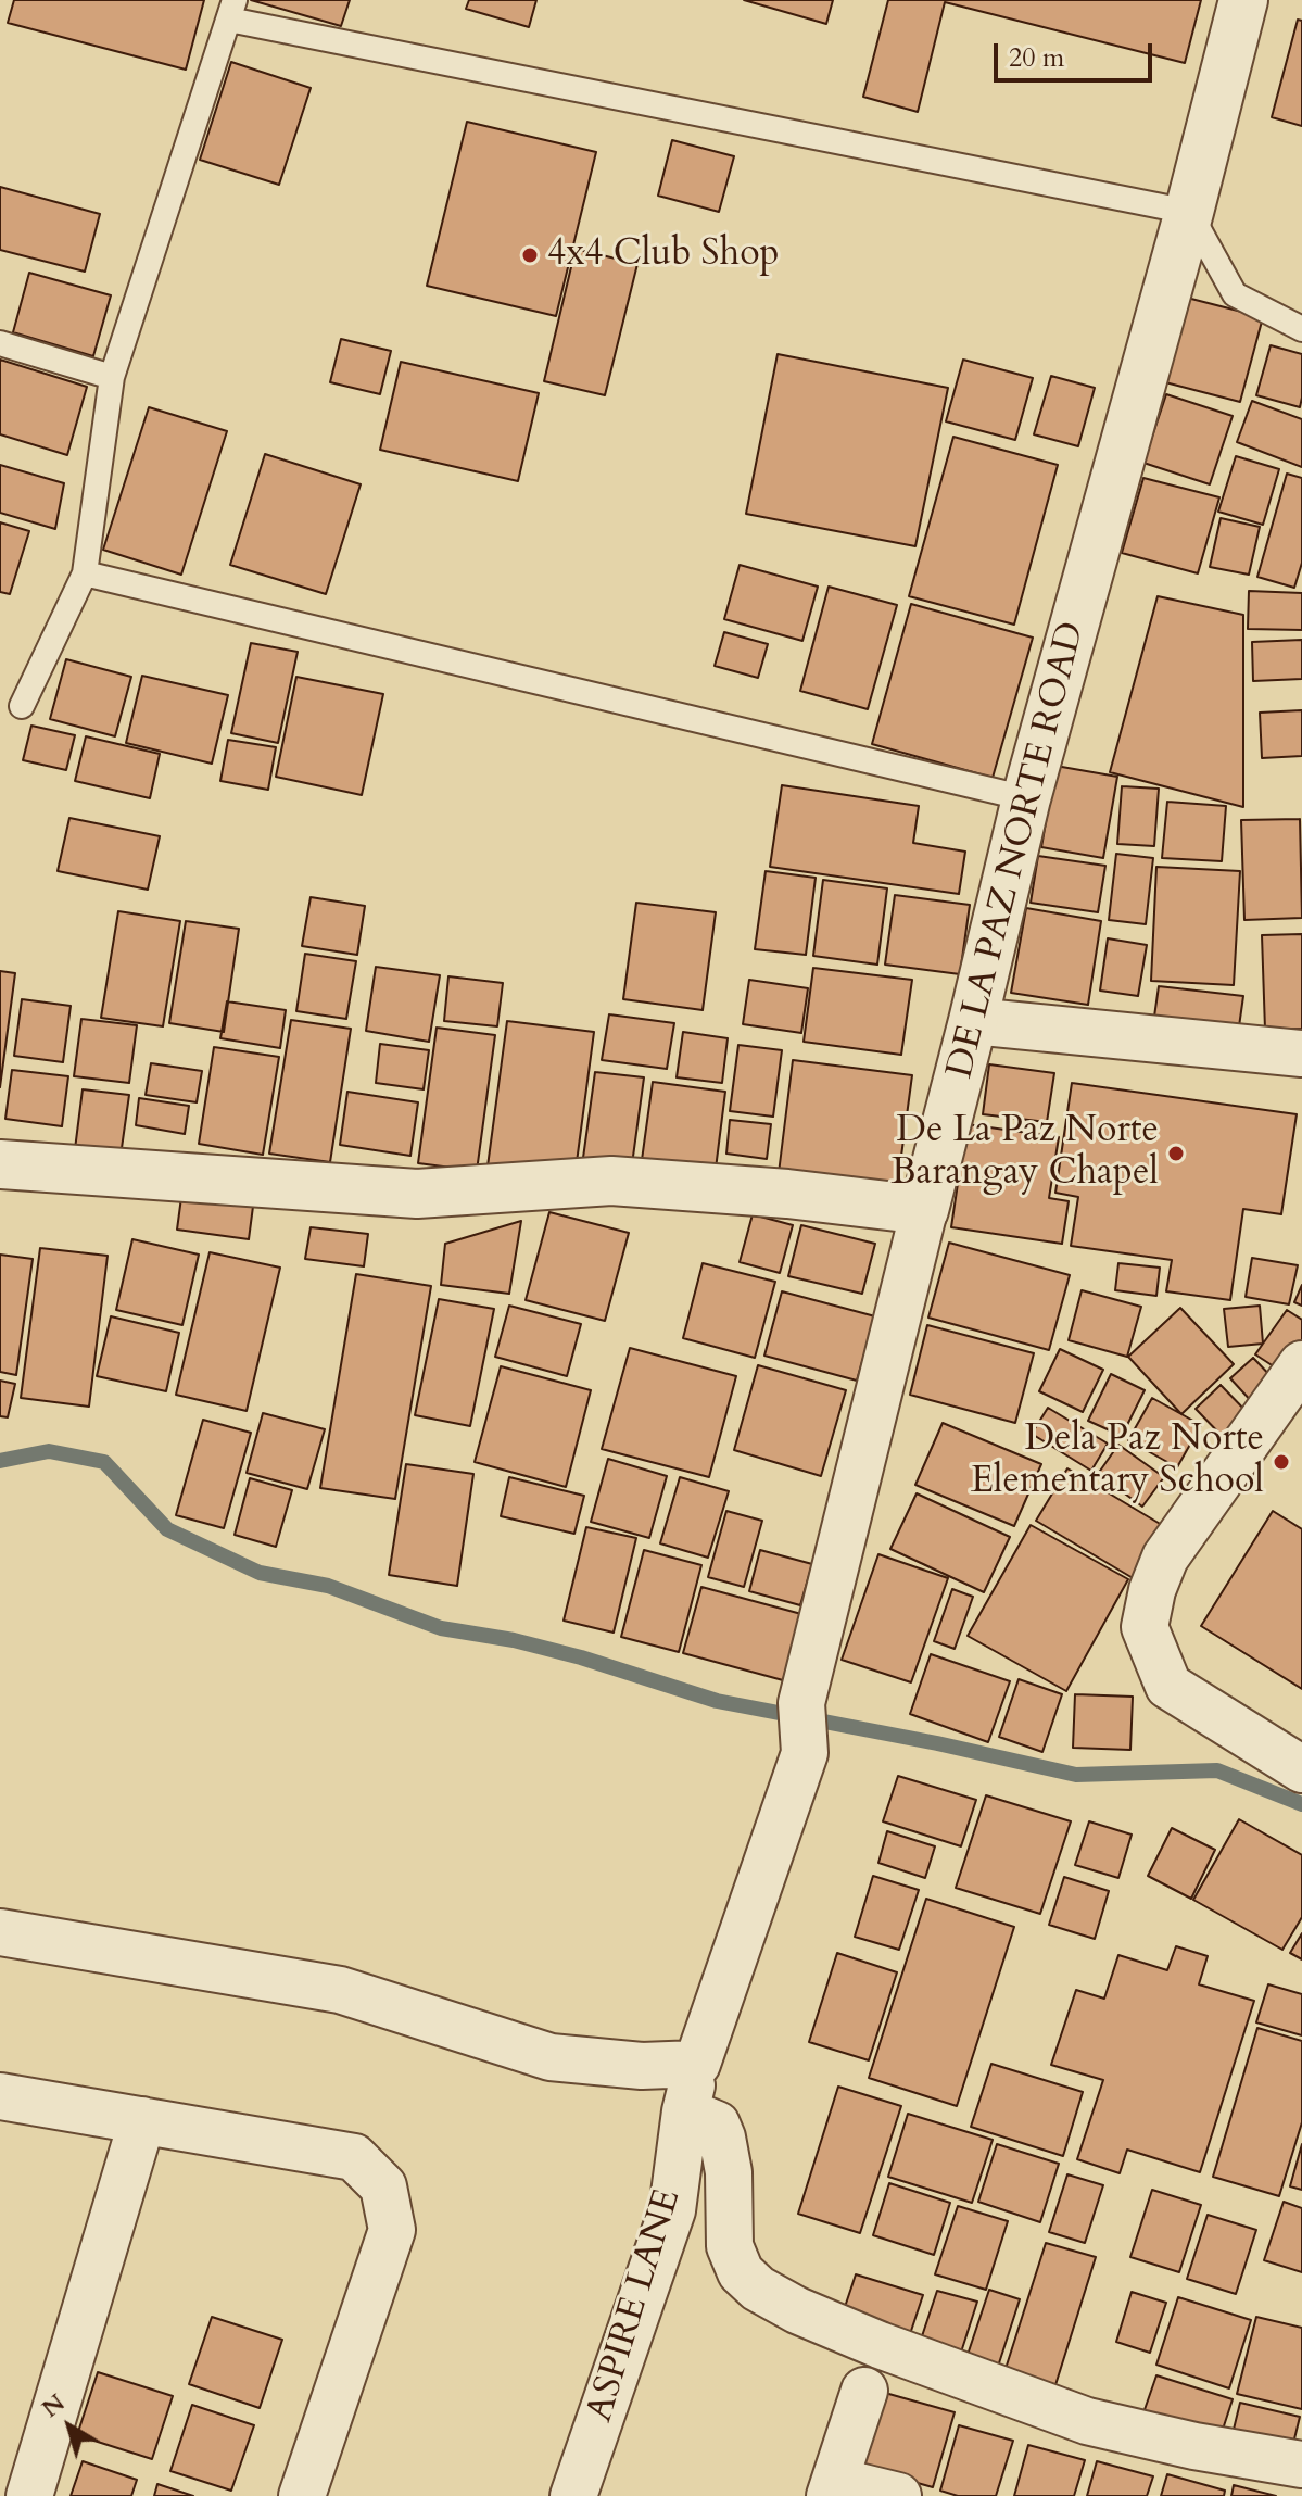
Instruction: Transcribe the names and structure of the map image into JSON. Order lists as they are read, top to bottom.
{
  "streets": {
    "street": ["DE LA PAZ NORTE ROAD", "ASPIRE LANE"]
  },
  "crossings": [
    ["DE LA PAZ NORTE ROAD", "ASPIRE LANE"]
  ],
  "places": ["4x4 Club Shop", "De La Paz Norte Barangay Chapel", "Dela Paz Norte Elementary School"],
  "scale_bar": "20 m",
  "north": "top left"
}
